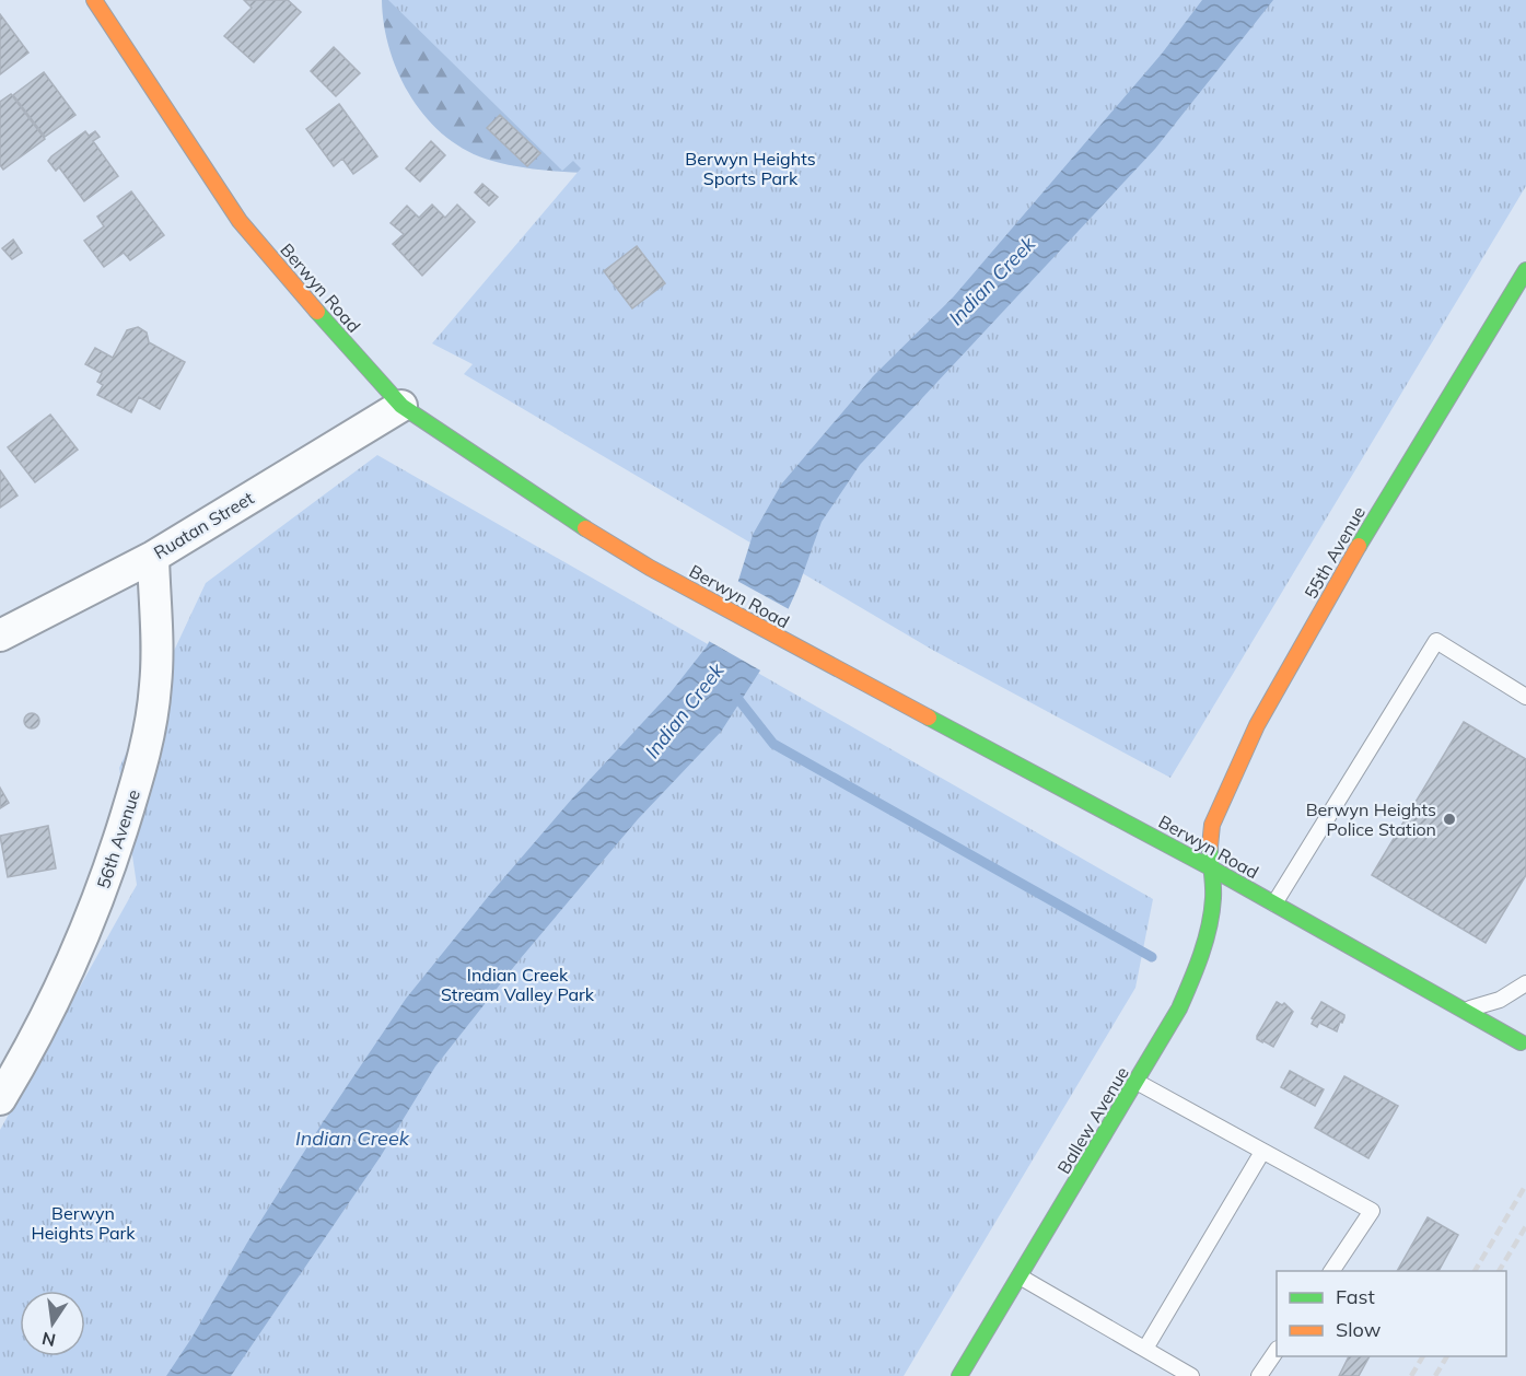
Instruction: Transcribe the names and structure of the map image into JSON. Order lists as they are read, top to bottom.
{
  "streets": {
    "street": [
      "Berwyn Road",
      "Ruatan Street",
      "55th Avenue",
      "56th Avenue",
      "Ballew Avenue"
    ]
  },
  "crossings": [
    ["Berwyn Road", "Ruatan Street"],
    ["Berwyn Road", "55th Avenue"],
    ["Berwyn Road", "Ballew Avenue"],
    ["Ruatan Street", "56th Avenue"],
    ["55th Avenue", "Ballew Avenue"]
  ],
  "water": ["Indian Creek"],
  "parks": ["Berwyn Heights Sports Park", "Indian Creek Stream Valley Park", "Berwyn Heights Park"],
  "places": ["Berwyn Heights Police Station"],
  "legend": ["Fast", "Slow"],
  "north": "bottom"
}
